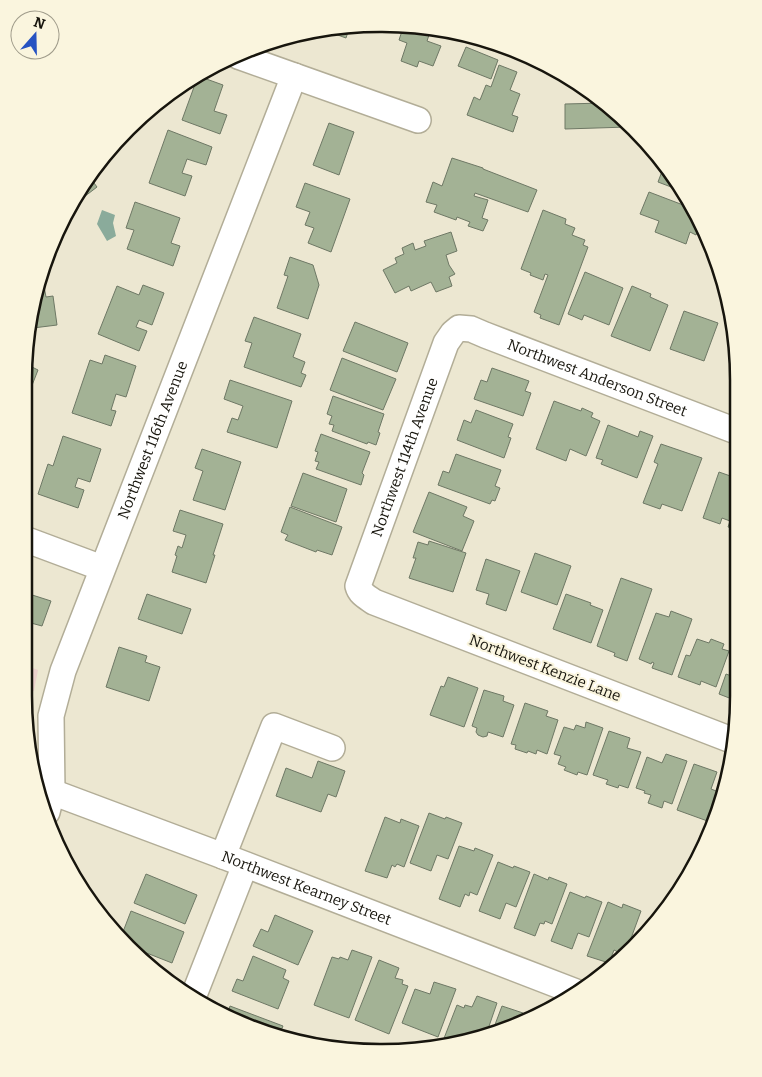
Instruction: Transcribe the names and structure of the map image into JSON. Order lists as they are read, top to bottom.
{
  "streets": {
    "street": [
      "Northwest Anderson Street",
      "Northwest 116th Avenue",
      "Northwest 114th Avenue",
      "Northwest Kenzie Lane",
      "Northwest Kearney Street"
    ]
  },
  "crossings": [
    ["Northwest Anderson Street", "Northwest 114th Avenue"],
    ["Northwest 114th Avenue", "Northwest Kenzie Lane"]
  ],
  "north": "top"
}
